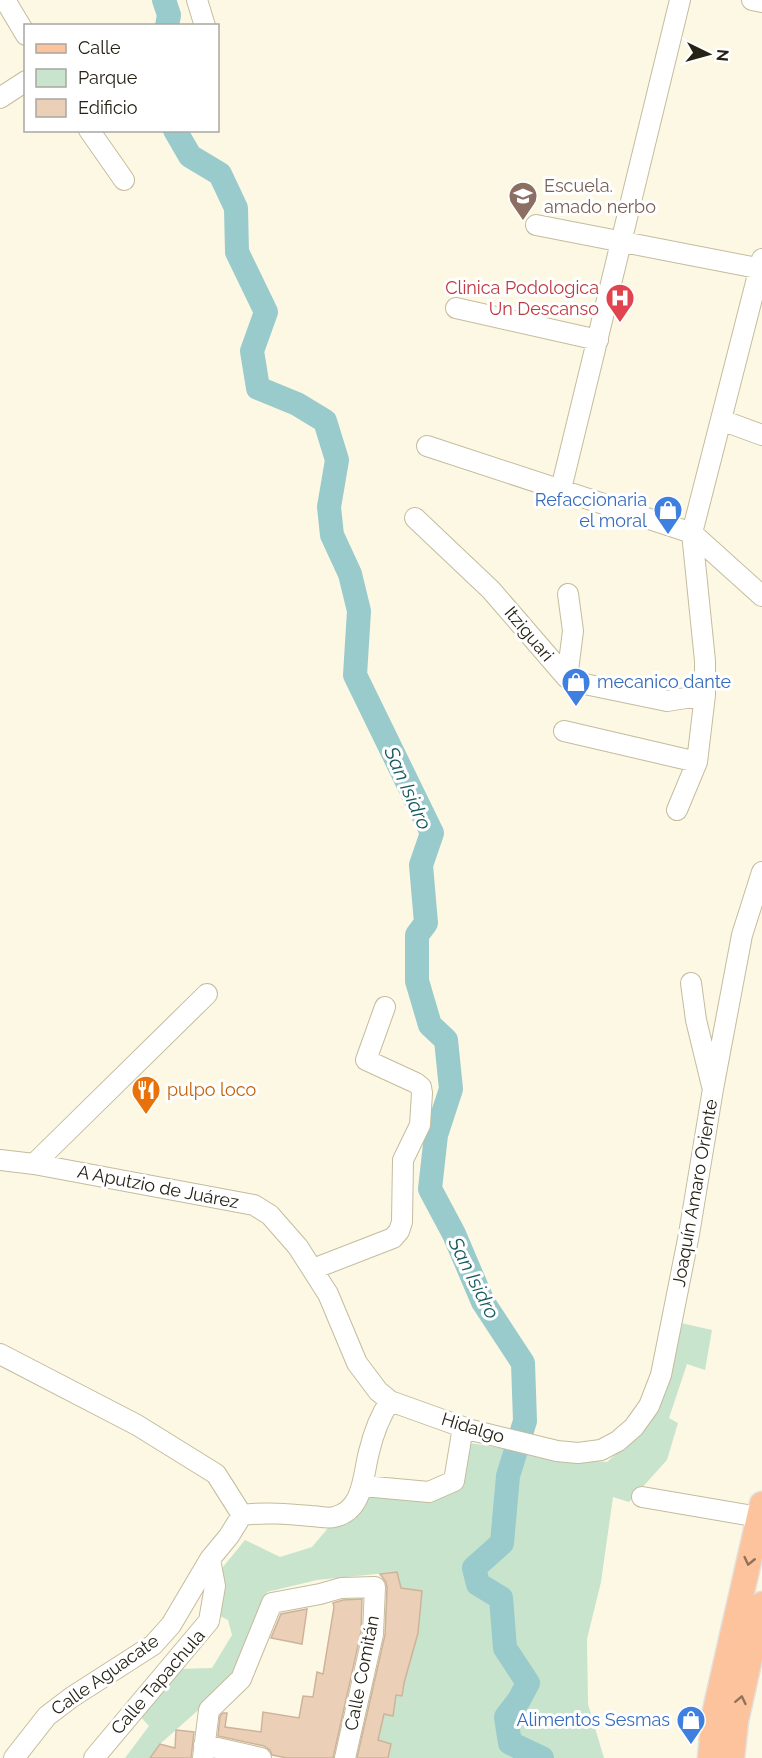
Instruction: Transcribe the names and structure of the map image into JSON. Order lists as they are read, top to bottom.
{
  "streets": {
    "street": [
      "Itziguari",
      "A Aputzio de Juárez",
      "Joaquín Amaro Oriente",
      "Hidalgo",
      "Calle Comitán",
      "Calle Aguacate",
      "Calle Tapachula"
    ]
  },
  "crossings": [
    ["A Aputzio de Juárez", "Hidalgo"],
    ["Joaquín Amaro Oriente", "Hidalgo"],
    ["Calle Aguacate", "Calle Tapachula"]
  ],
  "water": ["San Isidro"],
  "places": {
    "school or university": ["Escuela. amado nerbo"],
    "hospital": ["Clinica Podologica Un Descanso"],
    "shop": ["Refaccionaria el moral", "mecanico dante", "Alimentos Sesmas"],
    "restaurant": ["pulpo loco"]
  },
  "legend": ["Calle", "Parque", "Edificio"],
  "north": "right"
}
